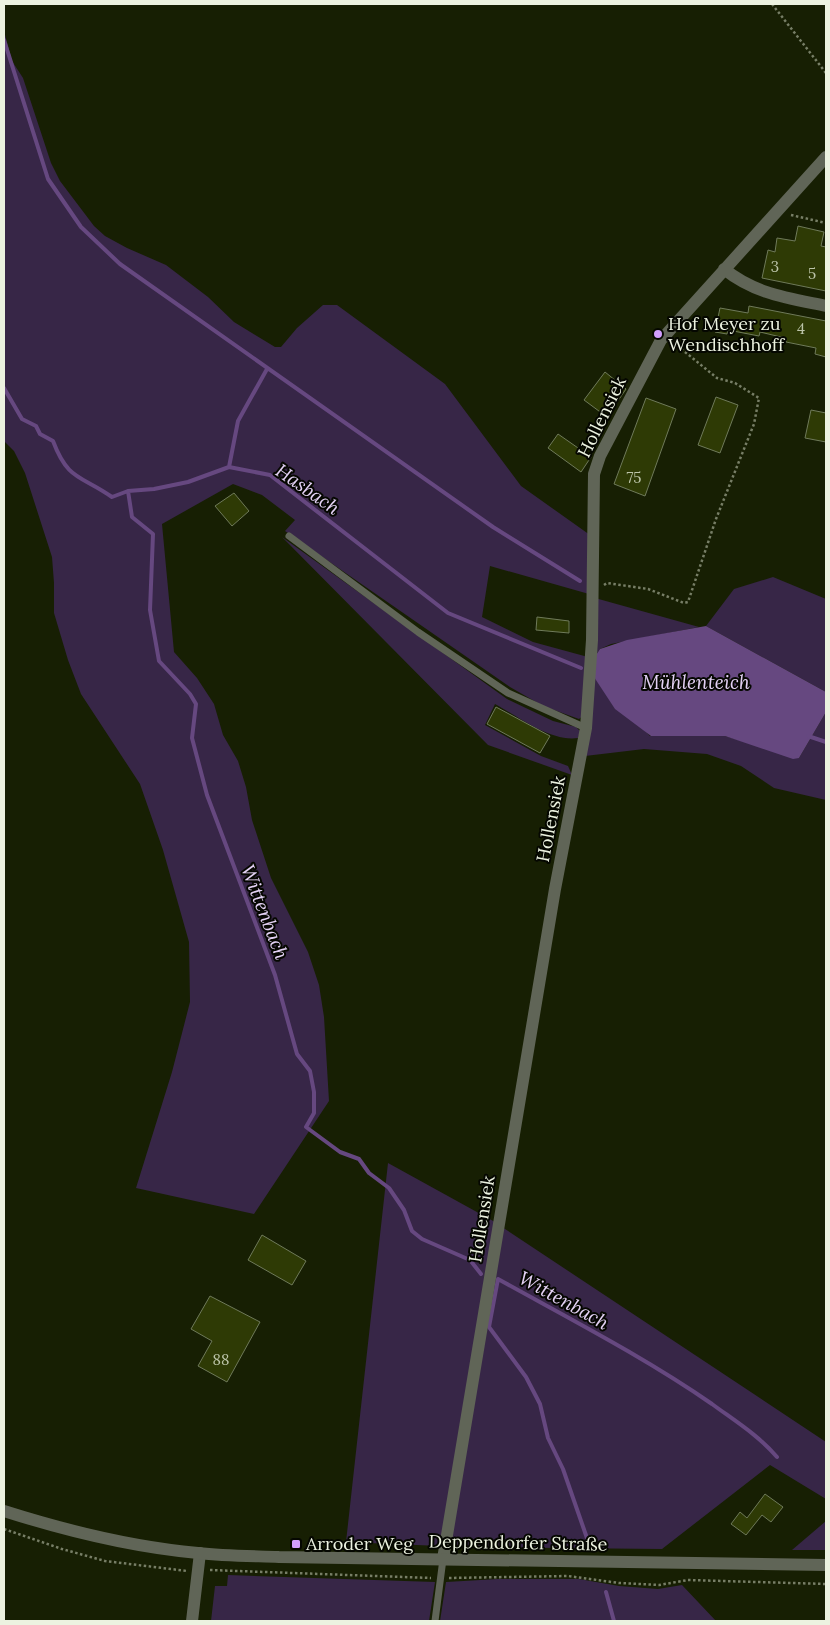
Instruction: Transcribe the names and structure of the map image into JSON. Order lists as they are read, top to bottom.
{
  "streets": {
    "street": ["Hollensiek", "Deppendorfer Straße"]
  },
  "crossings": [
    ["Hollensiek", "Deppendorfer Straße"]
  ],
  "water": ["Hasbach", "Mühlenteich", "Wittenbach"],
  "places": {
    "other": ["Hof Meyer zu Wendischhoff"],
    "transit": ["Arroder Weg"]
  },
  "house_numbers": [
    "3",
    "5",
    "4",
    "75",
    "88"
  ]
}
